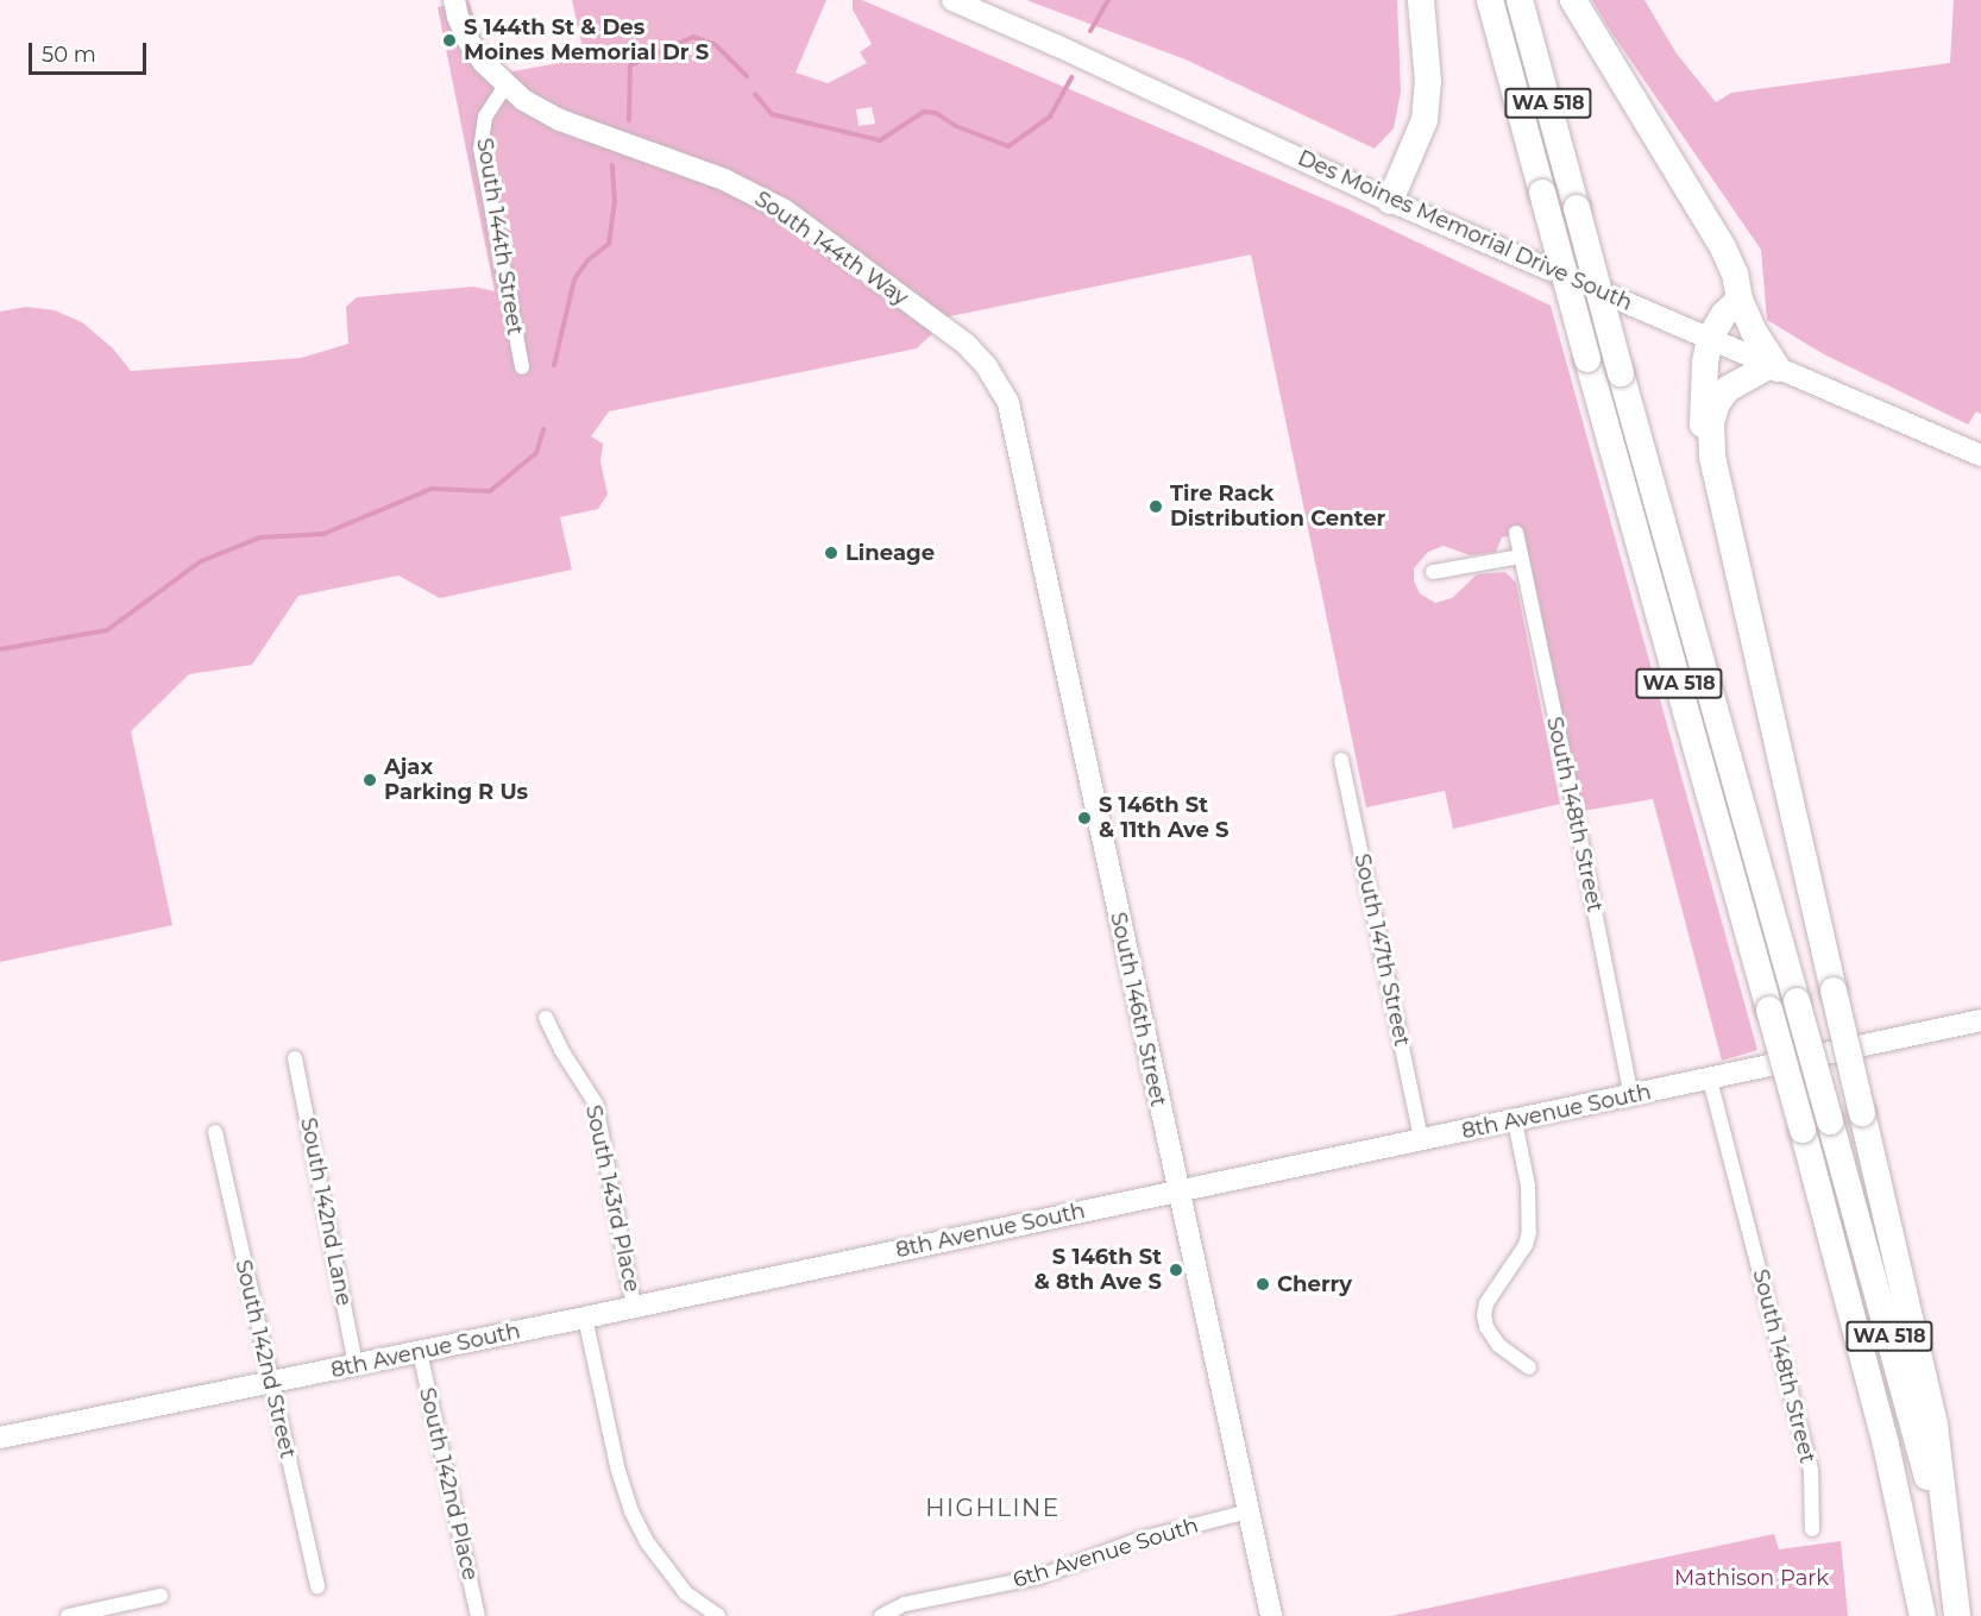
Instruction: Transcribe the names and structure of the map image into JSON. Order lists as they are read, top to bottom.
{
  "streets": {
    "highway": ["WA 518"],
    "street": [
      "Des Moines Memorial Drive South",
      "South 144th Street",
      "South 144th Way",
      "South 148th Street",
      "South 147th Street",
      "South 146th Street",
      "8th Avenue South",
      "South 143rd Place",
      "South 142nd Lane",
      "South 142nd Street",
      "South 142nd Place",
      "6th Avenue South"
    ]
  },
  "crossings": [
    ["South 144th Street", "South 144th Way"],
    ["South 144th Way", "South 146th Street"],
    ["South 148th Street", "8th Avenue South"],
    ["South 147th Street", "8th Avenue South"],
    ["South 146th Street", "8th Avenue South"],
    ["South 146th Street", "6th Avenue South"],
    ["8th Avenue South", "South 143rd Place"],
    ["8th Avenue South", "South 142nd Lane"],
    ["8th Avenue South", "South 142nd Street"],
    ["8th Avenue South", "South 142nd Place"]
  ],
  "districts": ["HIGHLINE"],
  "parks": ["Mathison Park"],
  "places": [
    "S 144th St & Des Moines Memorial Dr S",
    "Tire Rack Distribution Center",
    "Lineage",
    "Ajax Parking R Us",
    "S 146th St & 11th Ave S",
    "S 146th St & 8th Ave S",
    "Cherry"
  ],
  "scale_bar": "50 m"
}
